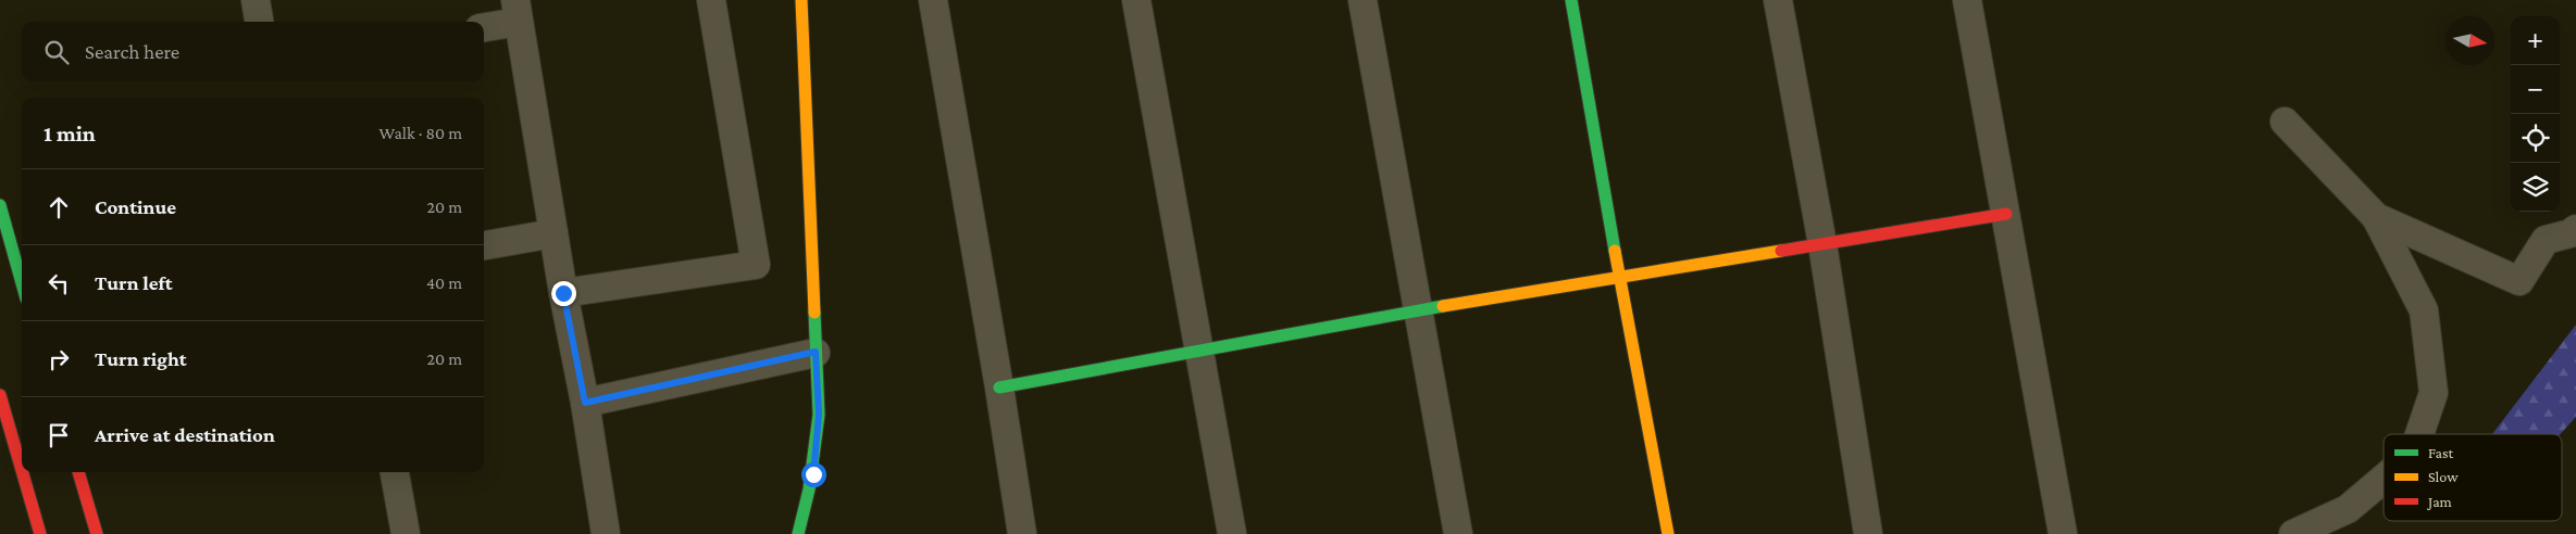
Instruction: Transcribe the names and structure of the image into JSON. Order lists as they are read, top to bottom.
{
  "legend": ["Fast", "Slow", "Jam"],
  "north": "right",
  "page": {
    "map_buttons": ["+", "−"],
    "search": "Search here",
    "heading": ["1 min", "Walk · 80 m"],
    "list": [
      ["Continue", "20 m"],
      ["Turn left", "40 m"],
      ["Turn right", "20 m"],
      "Arrive at destination"
    ]
  }
}
